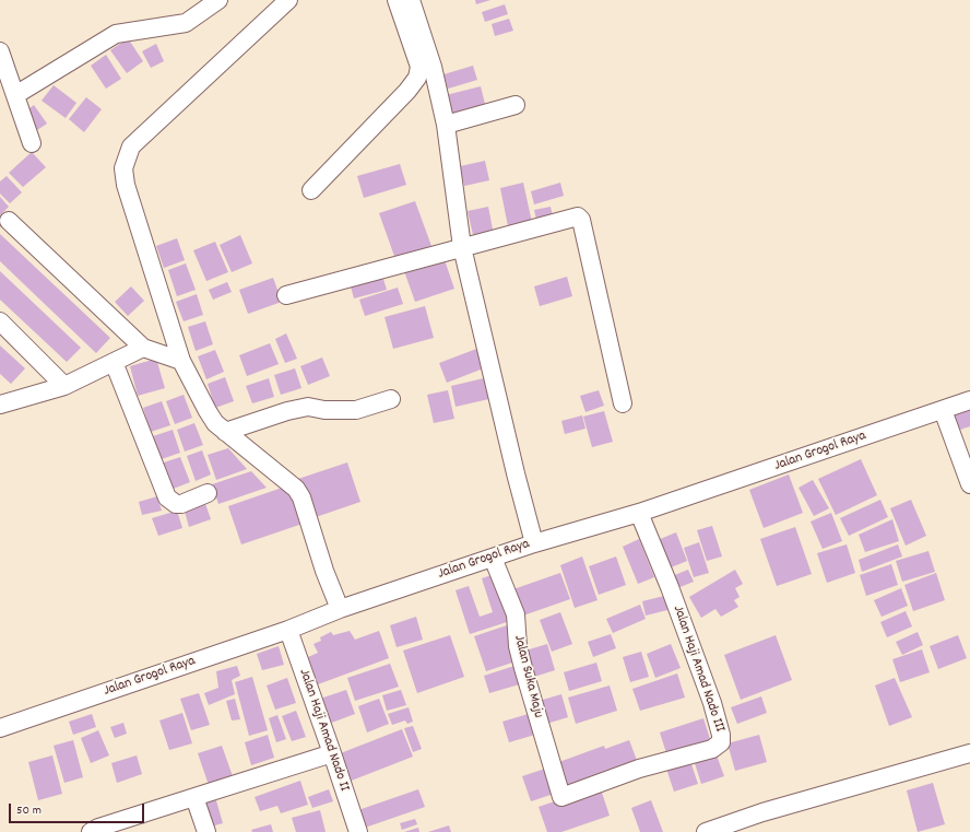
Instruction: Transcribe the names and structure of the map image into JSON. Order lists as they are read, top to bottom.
{
  "streets": {
    "street": [
      "Jalan Grogol Raya",
      "Jalan Haji Amad Nado III",
      "Jalan Suka Maju",
      "Jalan Haji Amad Nado II"
    ]
  },
  "crossings": [
    ["Jalan Grogol Raya", "Jalan Haji Amad Nado III"],
    ["Jalan Grogol Raya", "Jalan Suka Maju"],
    ["Jalan Grogol Raya", "Jalan Haji Amad Nado II"],
    ["Jalan Haji Amad Nado III", "Jalan Suka Maju"]
  ],
  "scale_bar": "50 m"
}
